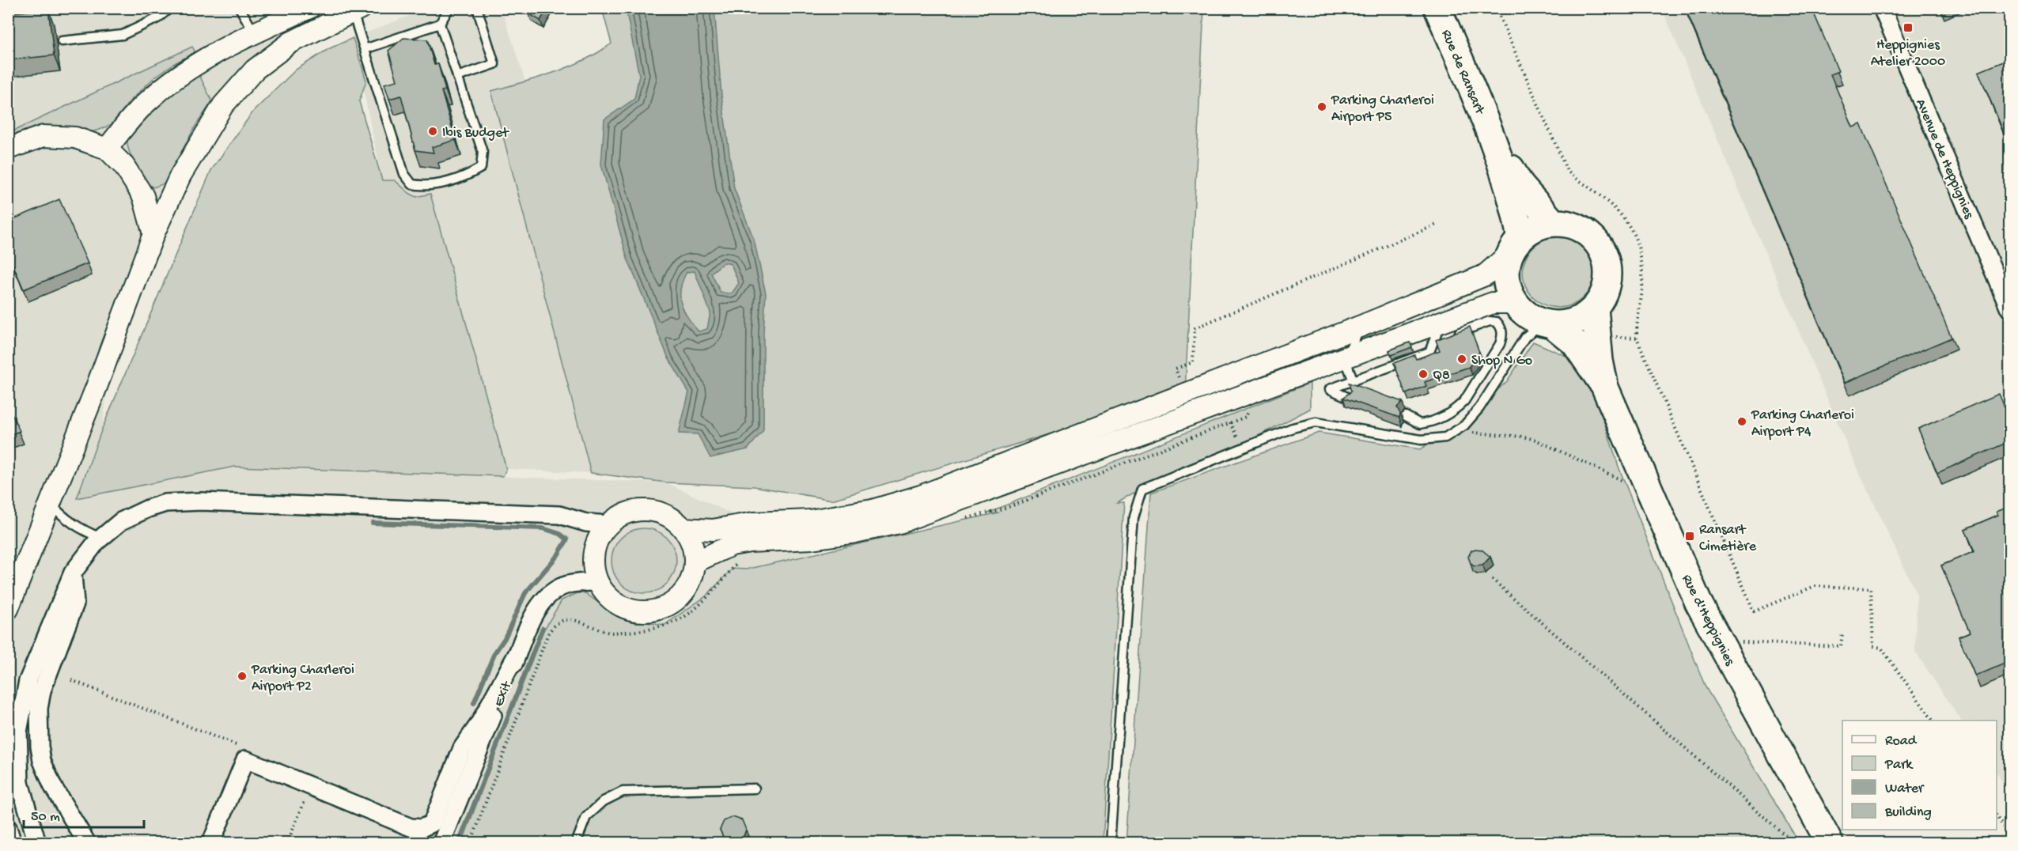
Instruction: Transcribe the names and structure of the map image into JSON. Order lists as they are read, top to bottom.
{
  "streets": {
    "main road": ["Rue de Ransart", "Rue d'Heppignies"],
    "street": ["Avenue de Heppignies", "Exit"]
  },
  "crossings": [
    ["Rue de Ransart", "Rue d'Heppignies"]
  ],
  "places": {
    "transit": ["Heppignies Atelier 2000", "Ransart Cimetière"],
    "other": [
      "Parking Charleroi Airport P5",
      "Ibis Budget",
      "Shop N Go",
      "Q8",
      "Parking Charleroi Airport P4",
      "Parking Charleroi Airport P2"
    ]
  },
  "legend": [
    "Road",
    "Park",
    "Water",
    "Building"
  ],
  "scale_bar": "50 m"
}
